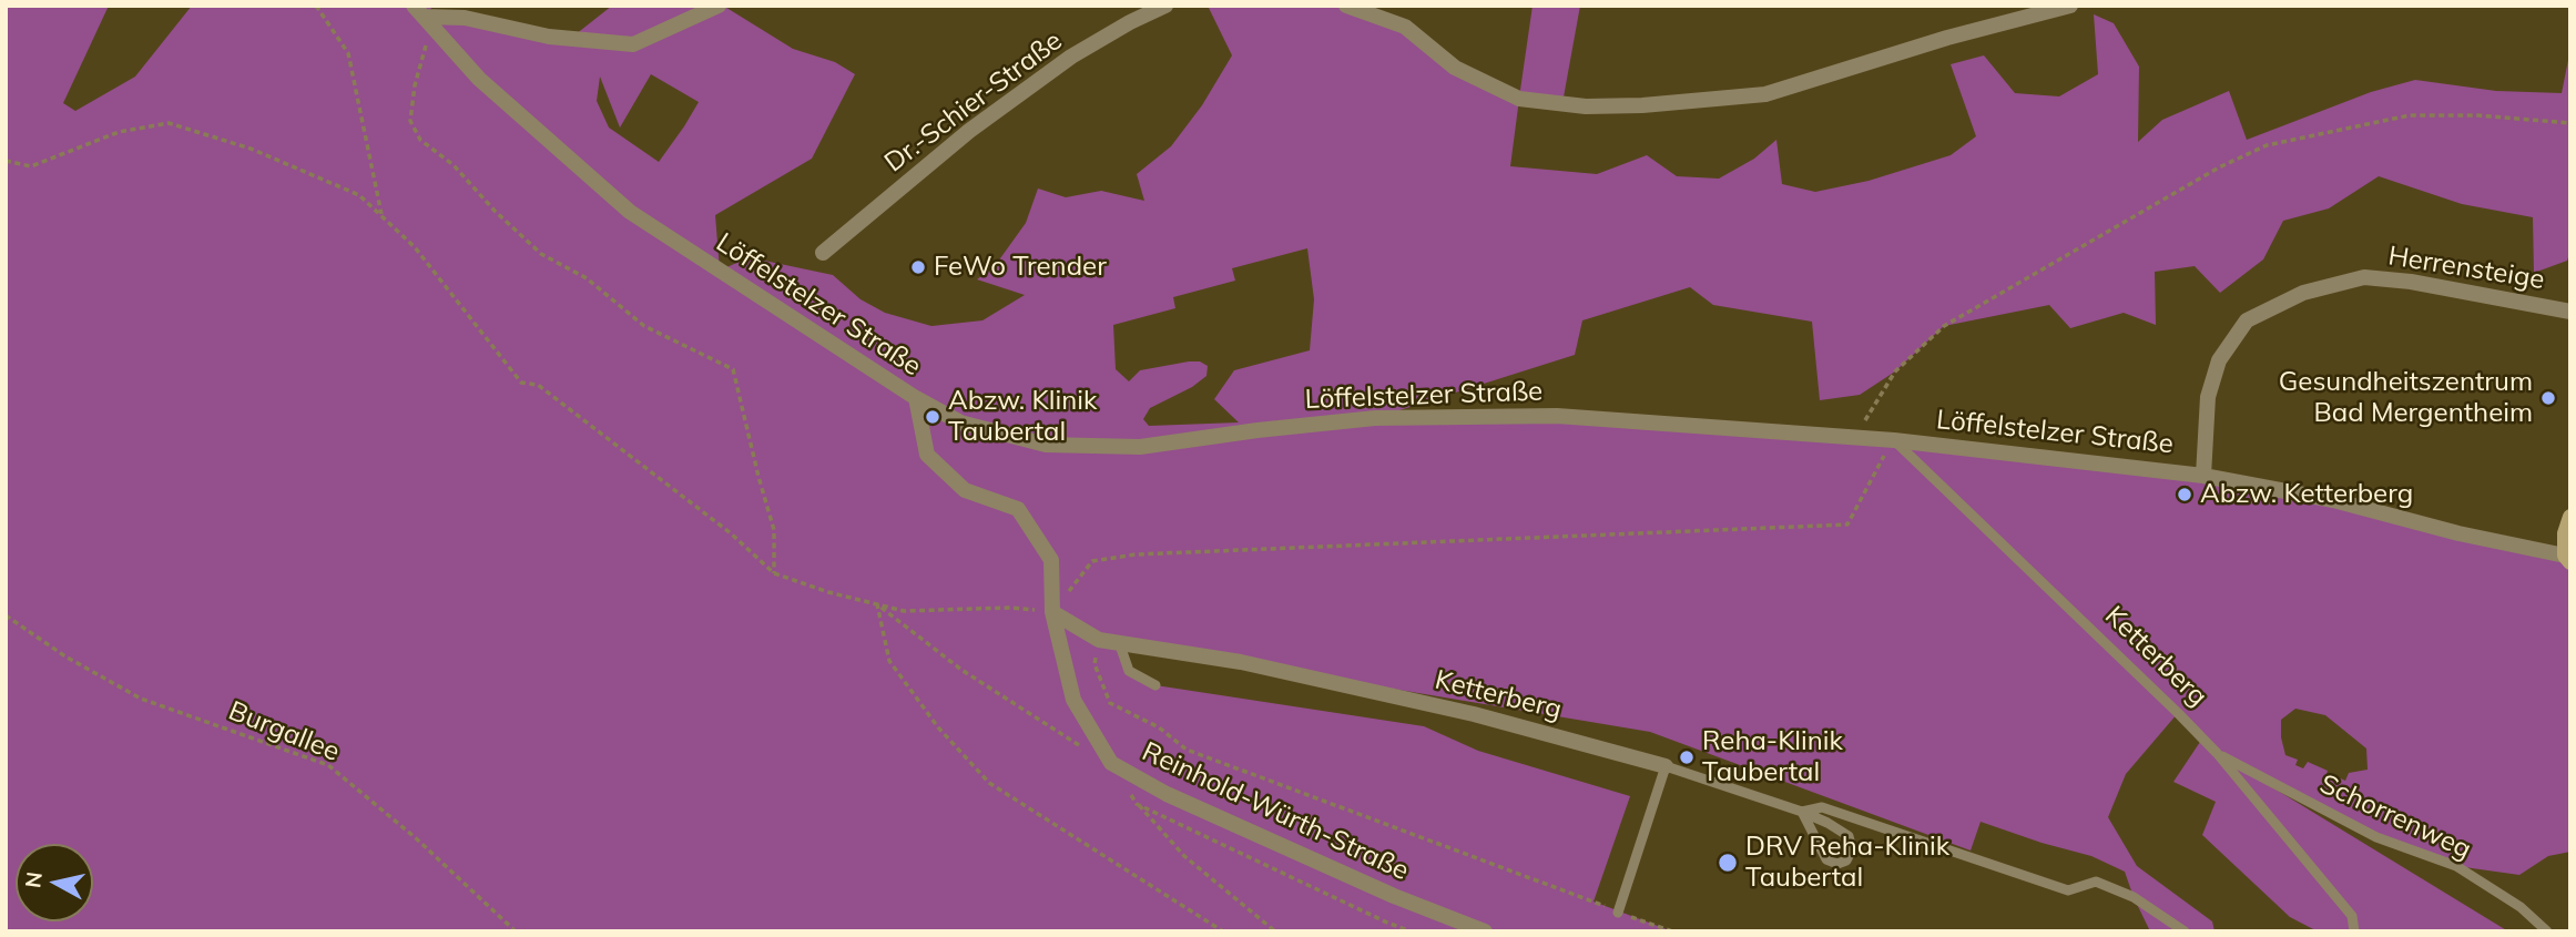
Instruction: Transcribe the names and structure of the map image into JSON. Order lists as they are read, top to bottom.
{
  "streets": {
    "street": [
      "Dr.-Schier-Straße",
      "Herrensteige",
      "Löffelstelzer Straße",
      "Ketterberg",
      "Reinhold-Würth-Straße"
    ],
    "lane": ["Schorrenweg"],
    "path": ["Burgallee"]
  },
  "crossings": [
    ["Herrensteige", "Löffelstelzer Straße"],
    ["Löffelstelzer Straße", "Ketterberg"],
    ["Ketterberg", "Reinhold-Würth-Straße"],
    ["Ketterberg", "Schorrenweg"]
  ],
  "places": [
    "FeWo Trender",
    "Gesundheitszentrum Bad Mergentheim",
    "Abzw. Klinik Taubertal",
    "Abzw. Ketterberg",
    "Reha-Klinik Taubertal",
    "DRV Reha-Klinik Taubertal"
  ],
  "north": "left"
}
